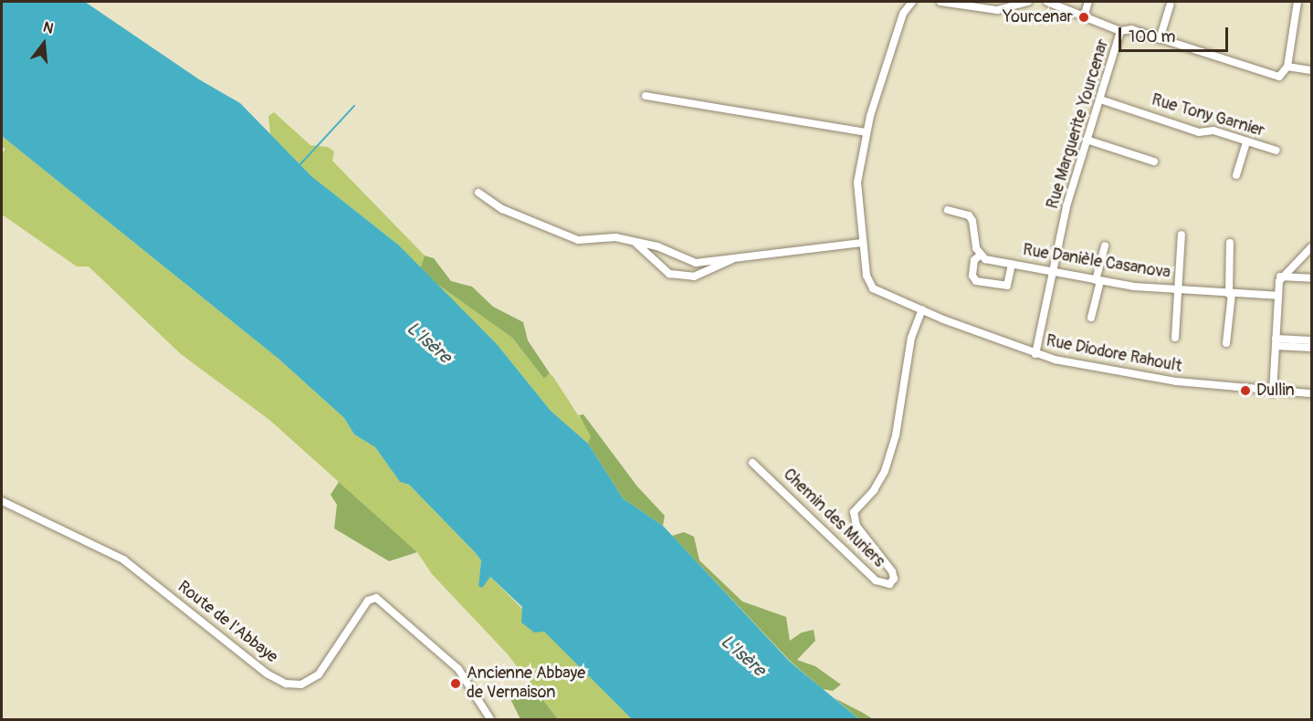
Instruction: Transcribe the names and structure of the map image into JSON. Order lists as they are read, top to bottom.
{
  "streets": {
    "street": [
      "Rue Tony Garnier",
      "Rue Marguerite Yourcenar",
      "Rue Danièle Casanova",
      "Rue Diodore Rahoult",
      "Chemin des Muriers",
      "Route de l'Abbaye"
    ]
  },
  "crossings": [
    ["Rue Tony Garnier", "Rue Marguerite Yourcenar"],
    ["Rue Marguerite Yourcenar", "Rue Danièle Casanova"],
    ["Rue Marguerite Yourcenar", "Rue Diodore Rahoult"],
    ["Rue Diodore Rahoult", "Chemin des Muriers"]
  ],
  "water": ["L'Isère"],
  "places": ["Yourcenar", "Dullin", "Ancienne Abbaye de Vernaison"],
  "scale_bar": "100 m",
  "north": "top"
}
